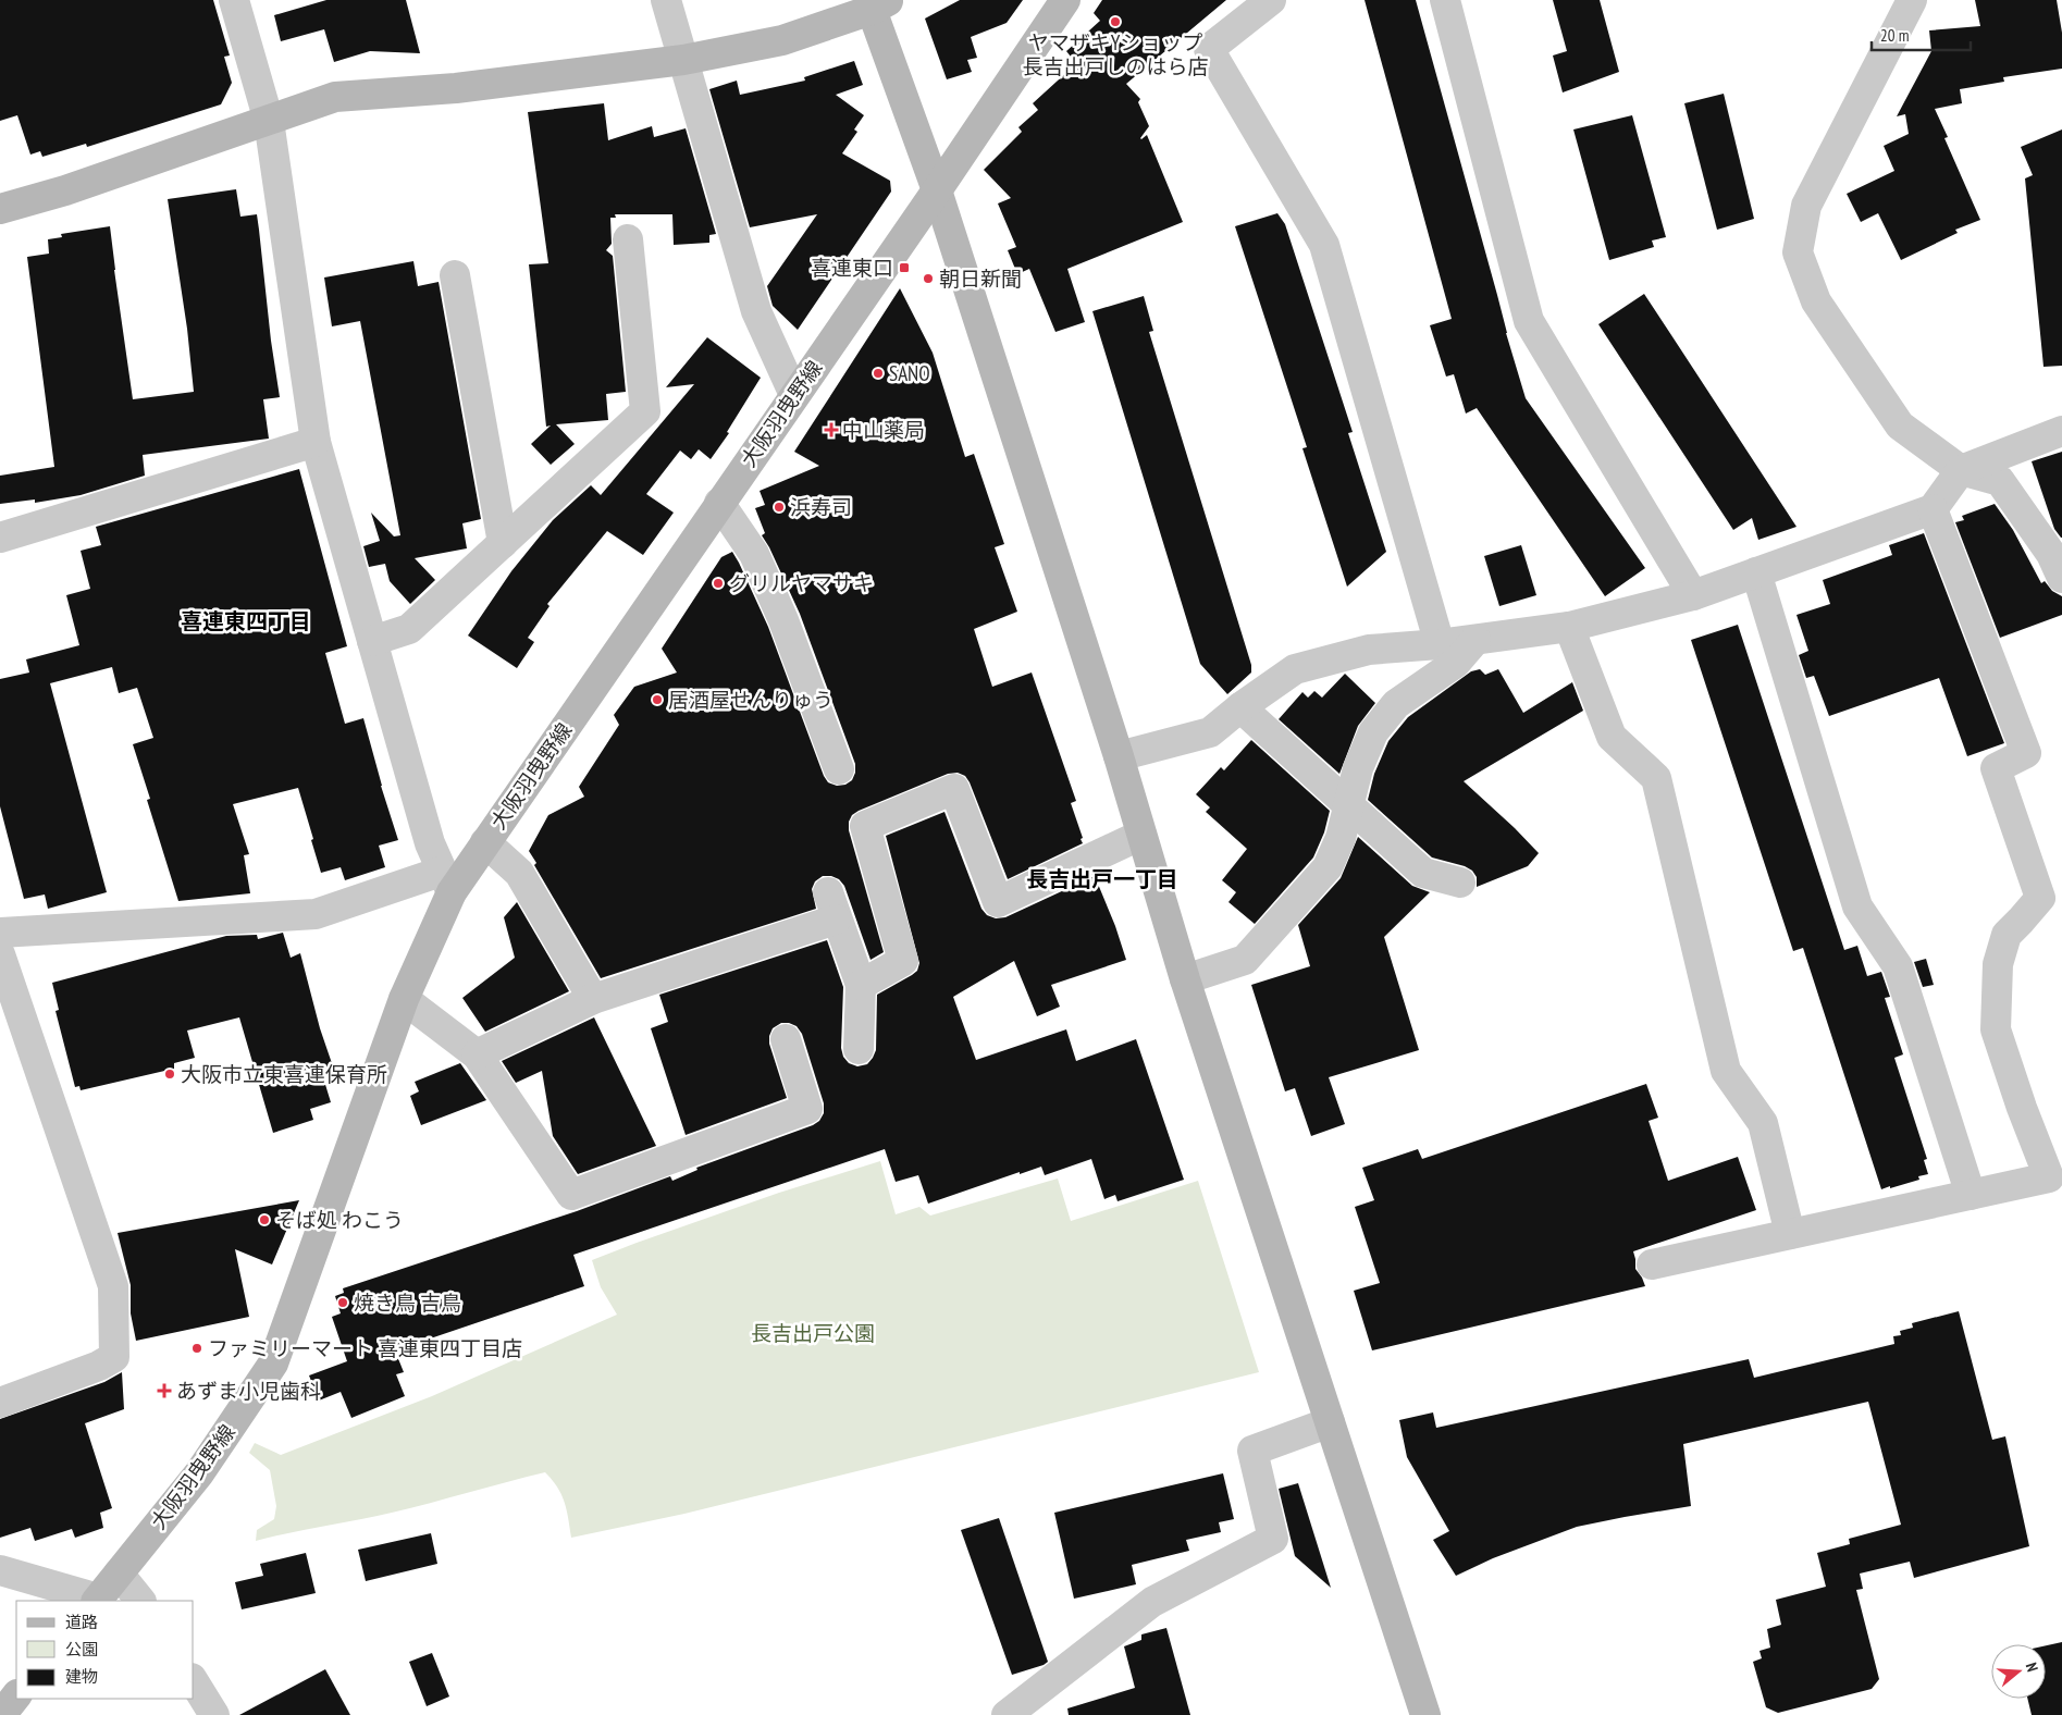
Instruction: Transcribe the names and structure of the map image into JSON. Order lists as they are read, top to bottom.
{
  "streets": {
    "street": ["大阪羽曳野線"]
  },
  "districts": ["喜連東四丁目", "長吉出戸一丁目"],
  "parks": ["長吉出戸公園"],
  "places": {
    "other": [
      "ヤマザキYショップ 長吉出戸しのはら店",
      "朝日新聞",
      "SANO",
      "浜寿司",
      "グリルヤマサキ",
      "居酒屋せんりゅう",
      "大阪市立東喜連保育所",
      "そば処 わこう",
      "焼き鳥 吉鳥",
      "ファミリーマート 喜連東四丁目店"
    ],
    "transit": ["喜連東口"],
    "health": ["中山薬局", "あずま小児歯科"]
  },
  "legend": ["道路", "公園", "建物"],
  "scale_bar": "20 m",
  "north": "right"
}
